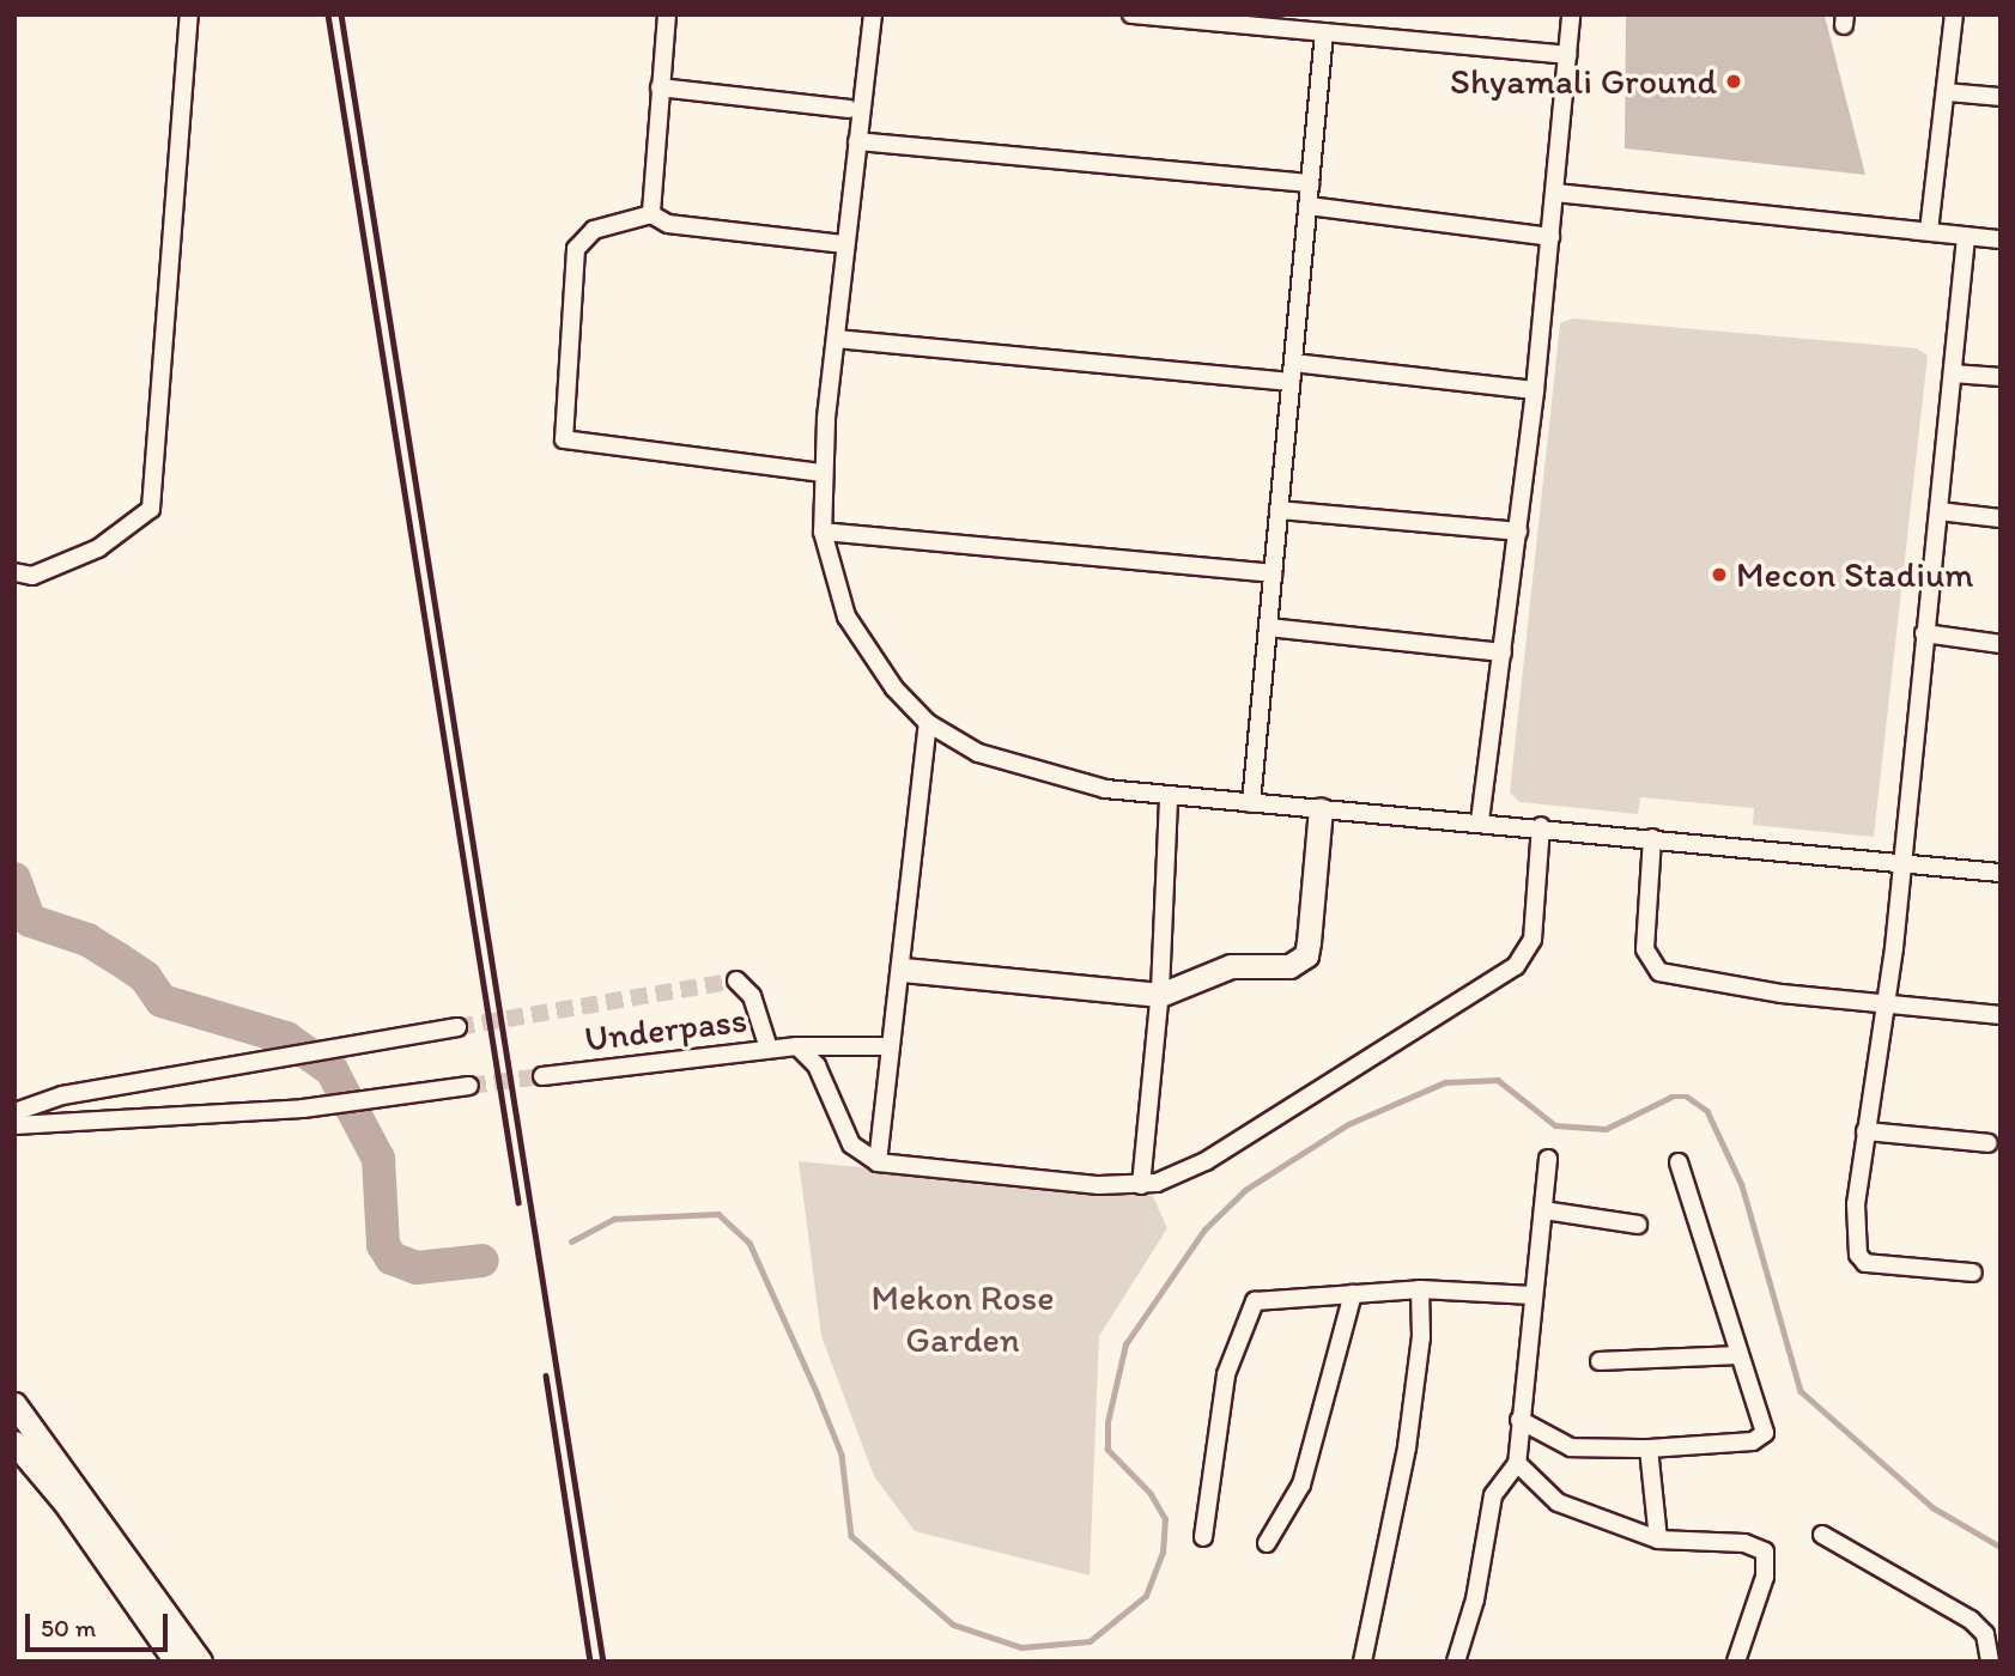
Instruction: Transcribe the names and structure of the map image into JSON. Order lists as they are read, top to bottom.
{
  "streets": {
    "street": ["Underpass"]
  },
  "parks": ["Mekon Rose Garden"],
  "places": ["Shyamali Ground", "Mecon Stadium"],
  "scale_bar": "50 m"
}
